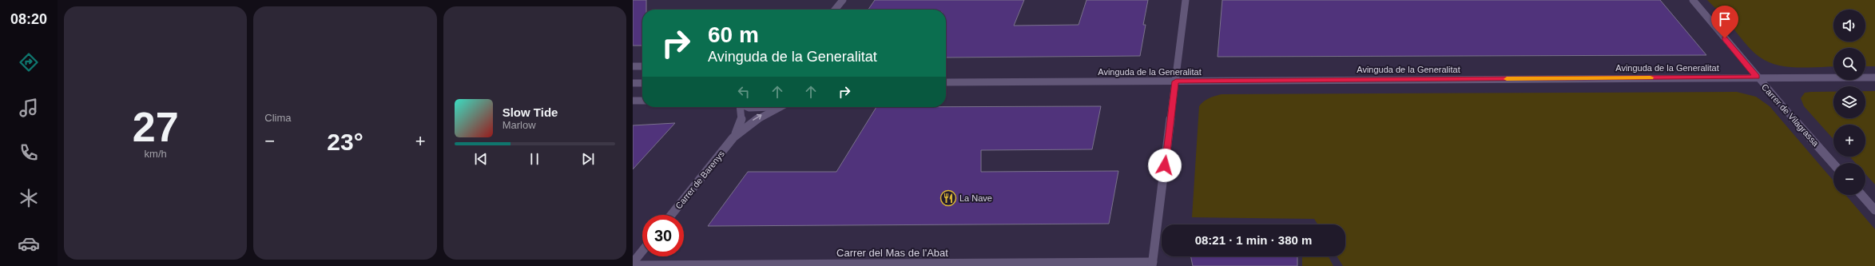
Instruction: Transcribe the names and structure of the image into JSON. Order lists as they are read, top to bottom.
{
  "streets": {
    "street": [
      "Avinguda de la Generalitat",
      "Carrer de Vilagrassa",
      "Carrer de Barenys",
      "Carrer del Mas de l'Abat"
    ]
  },
  "crossings": [
    ["Avinguda de la Generalitat", "Carrer de Vilagrassa"]
  ],
  "places": {
    "restaurant": ["La Nave"]
  },
  "page": {
    "tabs": "08:20",
    "tile": [
      ["27", "km/h"],
      "Clima"
    ],
    "map_buttons": ["+", "−"],
    "turn": ["60 m", "Avinguda de la Generalitat"],
    "song": ["Slow Tide", "Marlow"],
    "heat": ["−", "23°", "+"],
    "limit": "30",
    "trip": "08:21 · 1 min · 380 m"
  }
}
